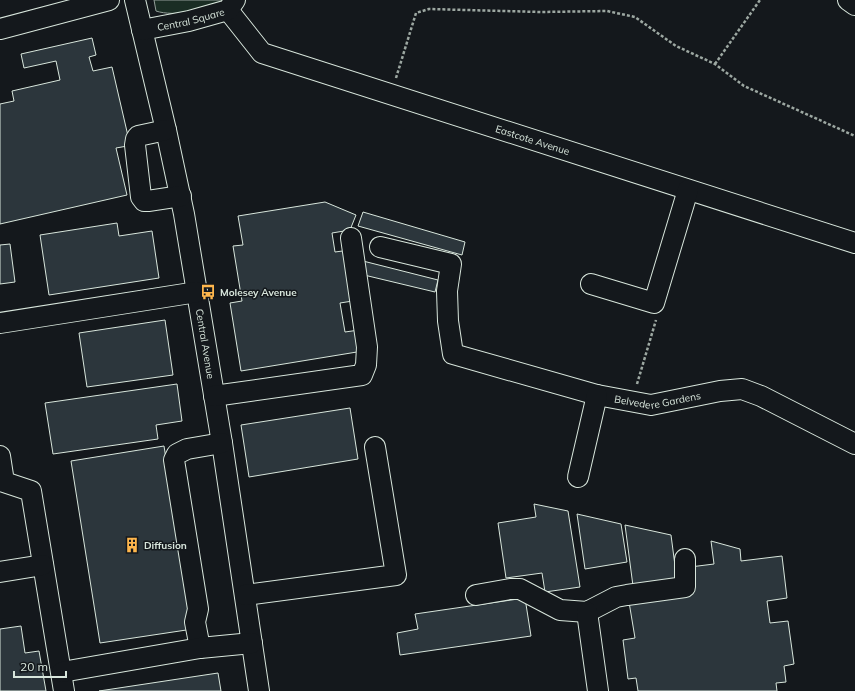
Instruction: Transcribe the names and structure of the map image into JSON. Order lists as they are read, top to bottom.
{
  "streets": {
    "street": [
      "Central Square",
      "Eastcote Avenue",
      "Central Avenue",
      "Belvedere Gardens"
    ]
  },
  "crossings": [
    ["Central Square", "Eastcote Avenue"],
    ["Central Square", "Central Avenue"]
  ],
  "places": {
    "bus stop": ["Molesey Avenue"],
    "building": ["Diffusion"]
  },
  "scale_bar": "20 m"
}
